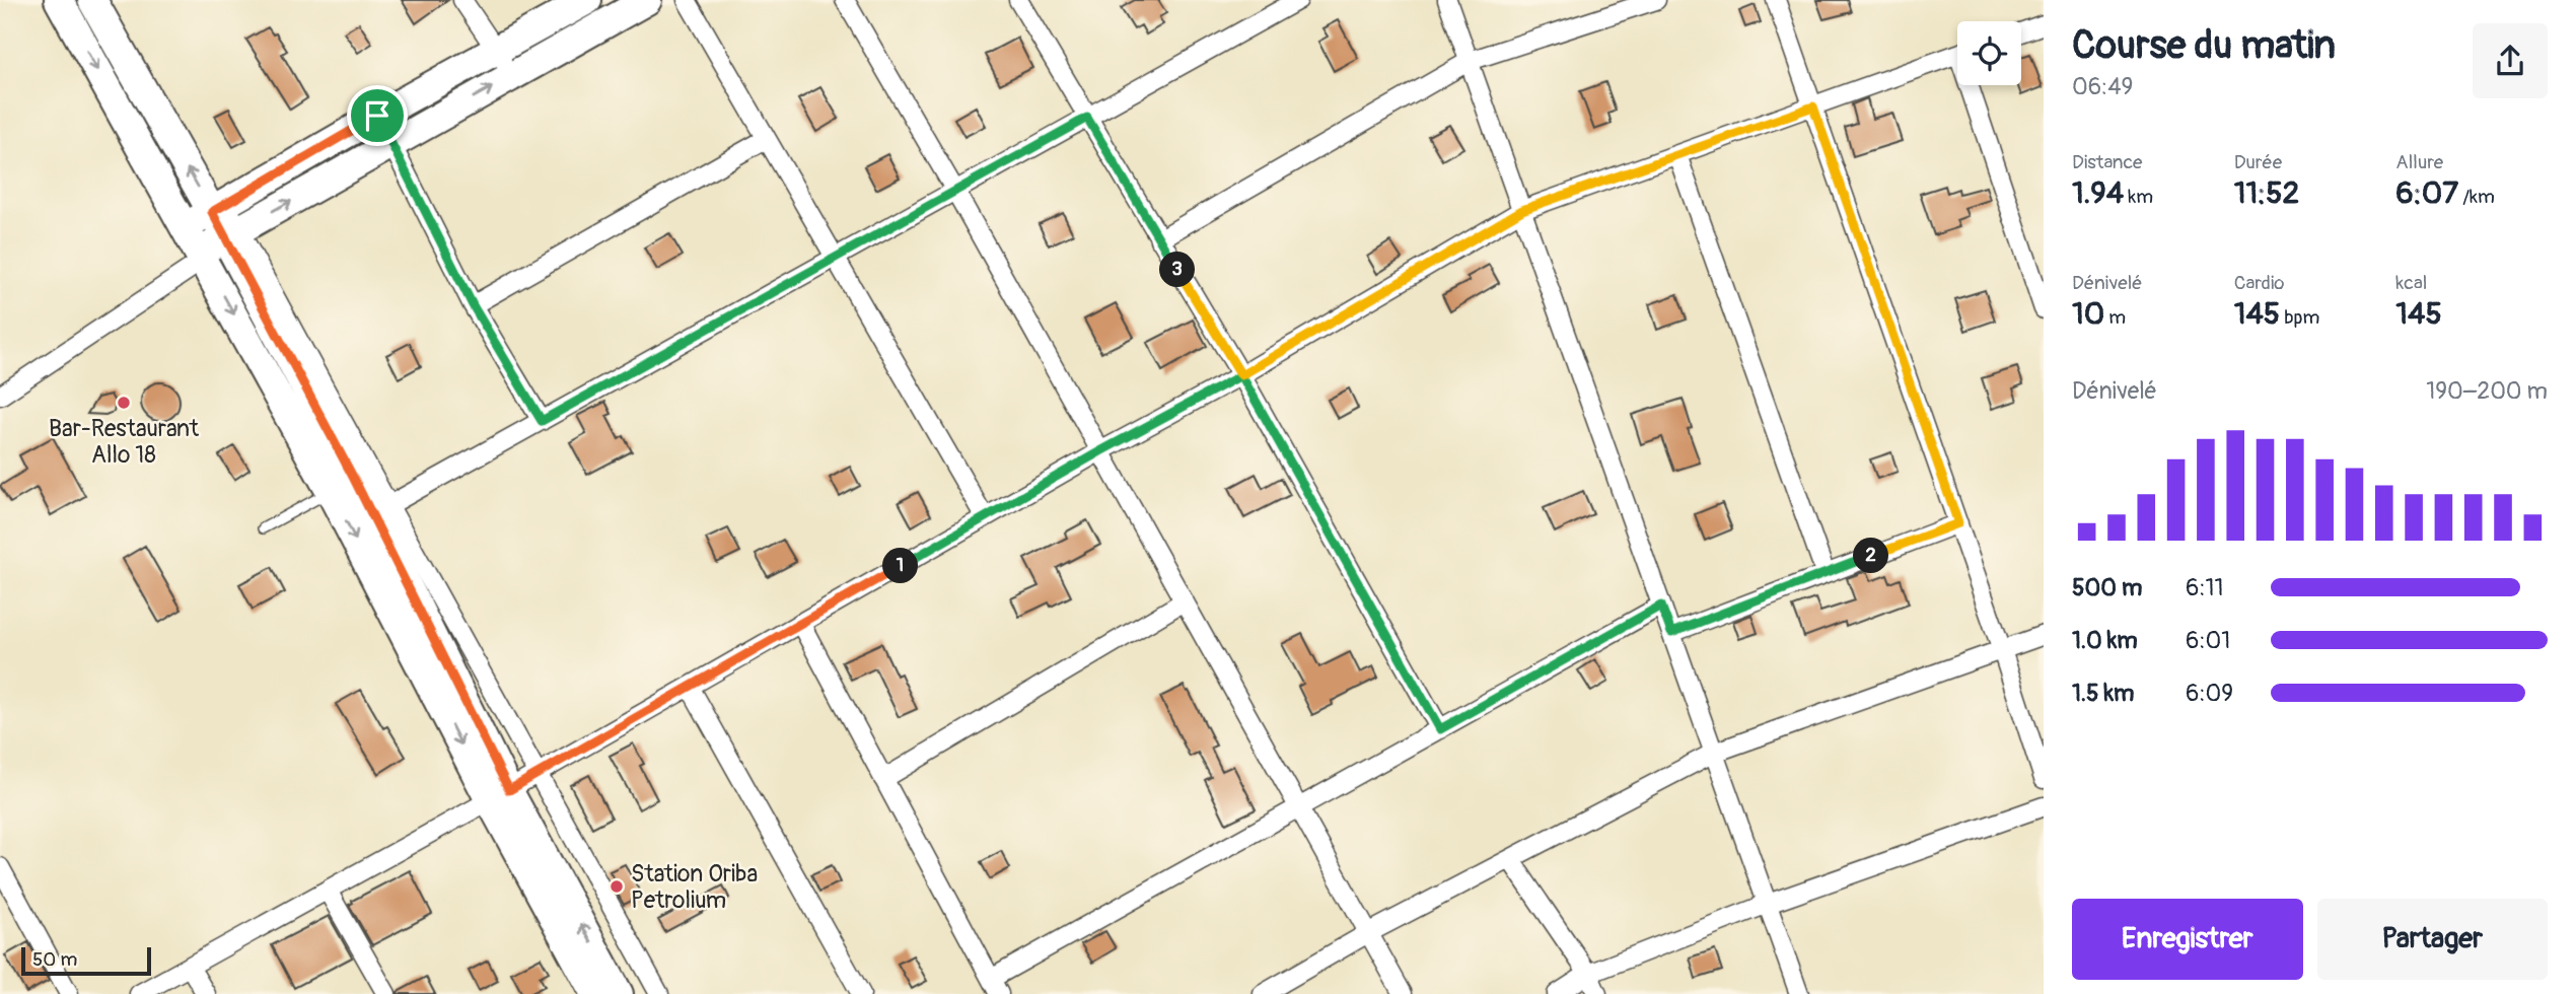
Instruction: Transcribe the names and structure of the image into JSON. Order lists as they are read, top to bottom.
{
  "places": ["Bar-Restaurant Allo 18", "Station Oriba Petrolium"],
  "scale_bar": "50 m",
  "page": {
    "heading": ["Course du matin", "06:49"],
    "stats": [
      ["Distance", "1.94 km"],
      ["Durée", "11:52"],
      ["Allure", "6:07 /km"],
      ["Dénivelé", "10 m"],
      ["Cardio", "145 bpm"],
      ["kcal", "145"]
    ],
    "pins": ["3", "2", "1"],
    "chart": ["Dénivelé", "190–200 m"],
    "list": [
      {
        "name": "500 m",
        "note": "6:11"
      },
      {
        "name": "1.0 km",
        "note": "6:01"
      },
      {
        "name": "1.5 km",
        "note": "6:09"
      }
    ],
    "buttons": ["Enregistrer", "Partager"],
    "scale": "50 m"
  }
}
